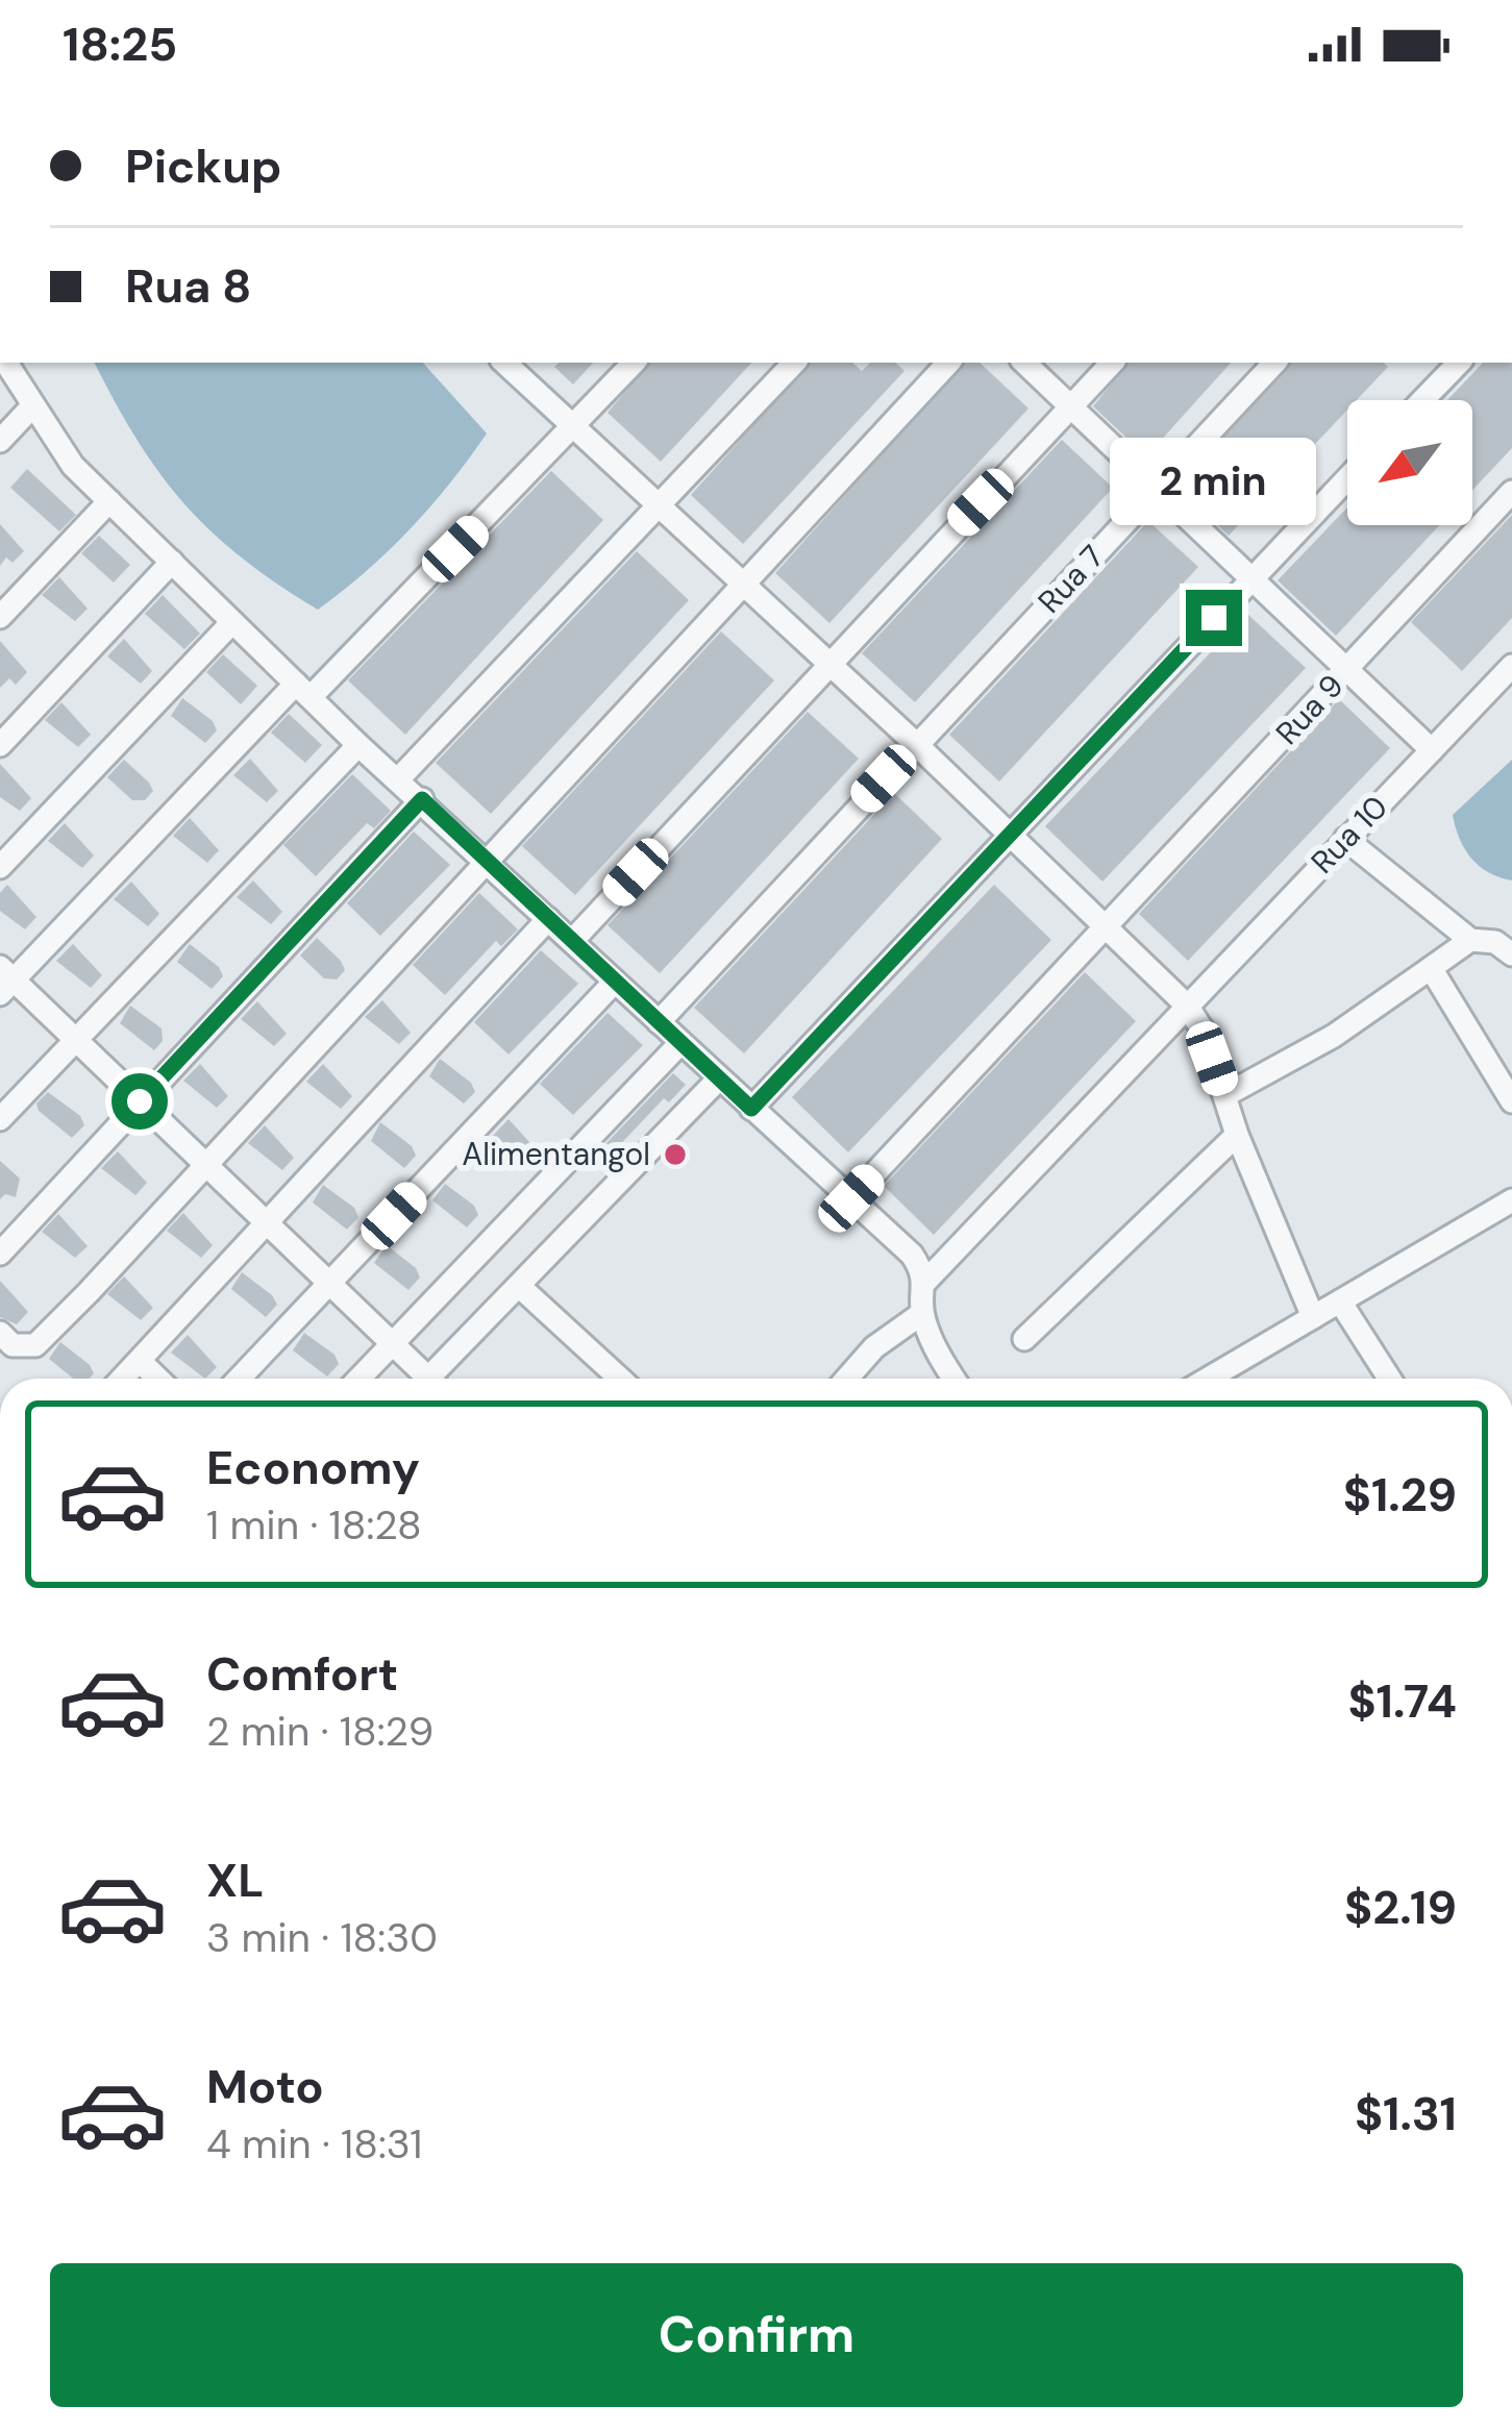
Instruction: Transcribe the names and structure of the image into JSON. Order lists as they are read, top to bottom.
{
  "streets": {
    "street": ["Rua 7", "Rua 9", "Rua 10"]
  },
  "places": ["Alimentangol"],
  "north": "bottom left",
  "page": {
    "status": "18:25",
    "banner": ["Pickup", "Rua 8"],
    "bubble": "2 min",
    "list": [
      {
        "name": "Economy",
        "note": "1 min · 18:28",
        "value": "$1.29"
      },
      {
        "name": "Comfort",
        "note": "2 min · 18:29",
        "value": "$1.74"
      },
      {
        "name": "XL",
        "note": "3 min · 18:30",
        "value": "$2.19"
      },
      {
        "name": "Moto",
        "note": "4 min · 18:31",
        "value": "$1.31"
      }
    ],
    "buttons": "Confirm"
  }
}
